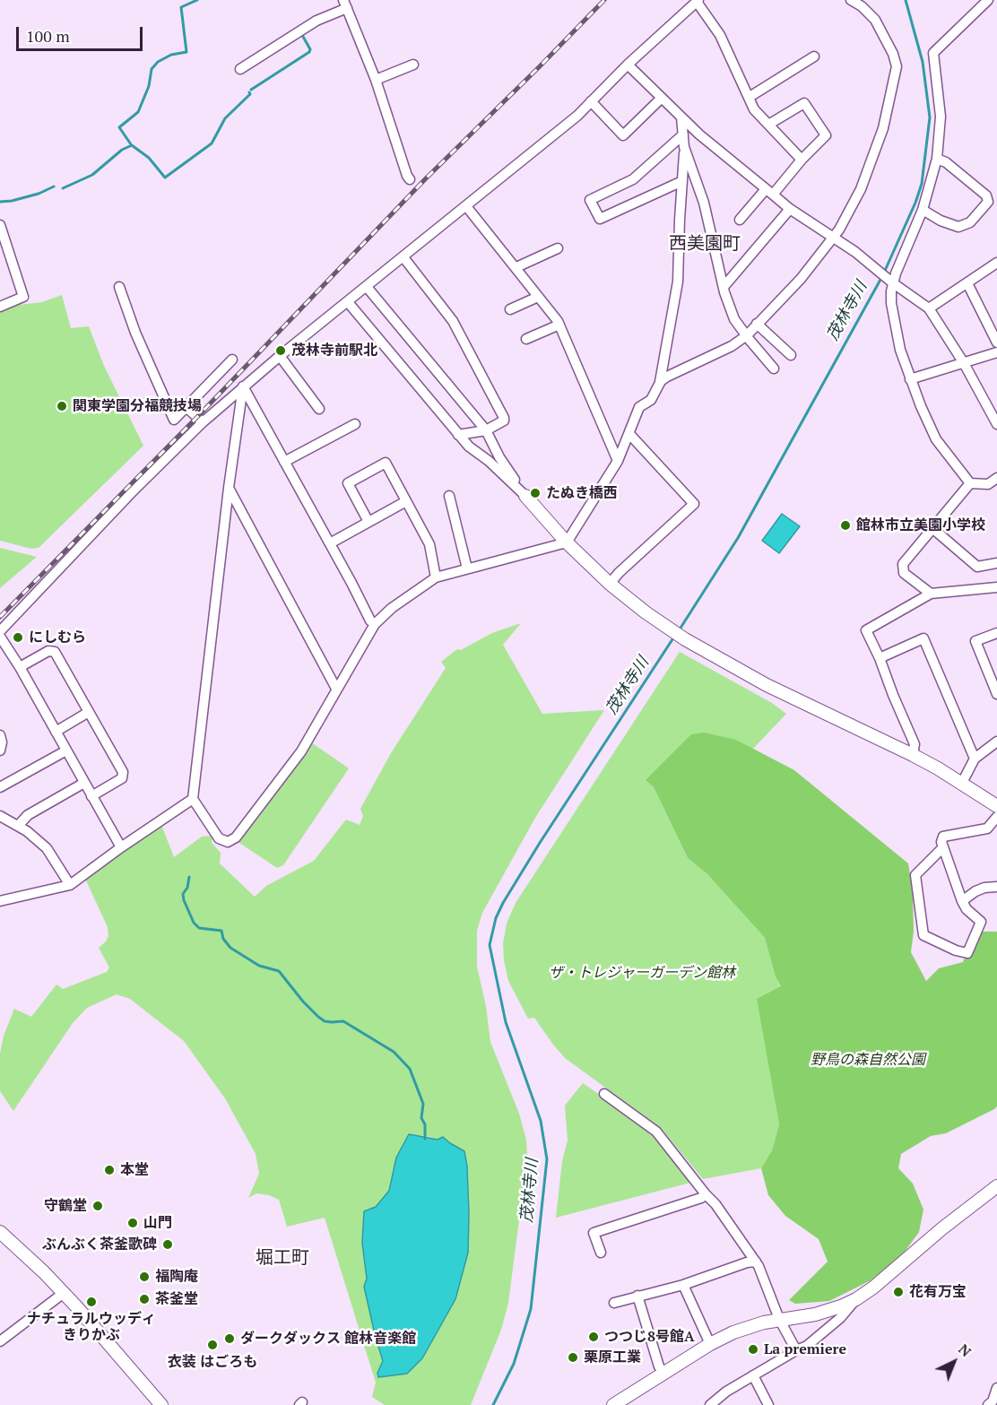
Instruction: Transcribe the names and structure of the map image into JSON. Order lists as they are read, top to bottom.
{
  "districts": ["西美園町", "堀工町"],
  "water": ["茂林寺川"],
  "parks": ["ザ・トレジャーガーデン館林", "野鳥の森自然公園"],
  "places": [
    "茂林寺前駅北",
    "関東学園分福競技場",
    "たぬき橋西",
    "館林市立美園小学校",
    "にしむら",
    "本堂",
    "守鶴堂",
    "山門",
    "ぶんぶく茶釜歌碑",
    "福陶庵",
    "花有万宝",
    "茶釜堂",
    "ナチュラルウッディ きりかぶ",
    "つつじ8号館A",
    "ダークダックス 館林音楽館",
    "衣装 はごろも",
    "La premiere",
    "栗原工業"
  ],
  "scale_bar": "100 m",
  "north": "top right"
}
